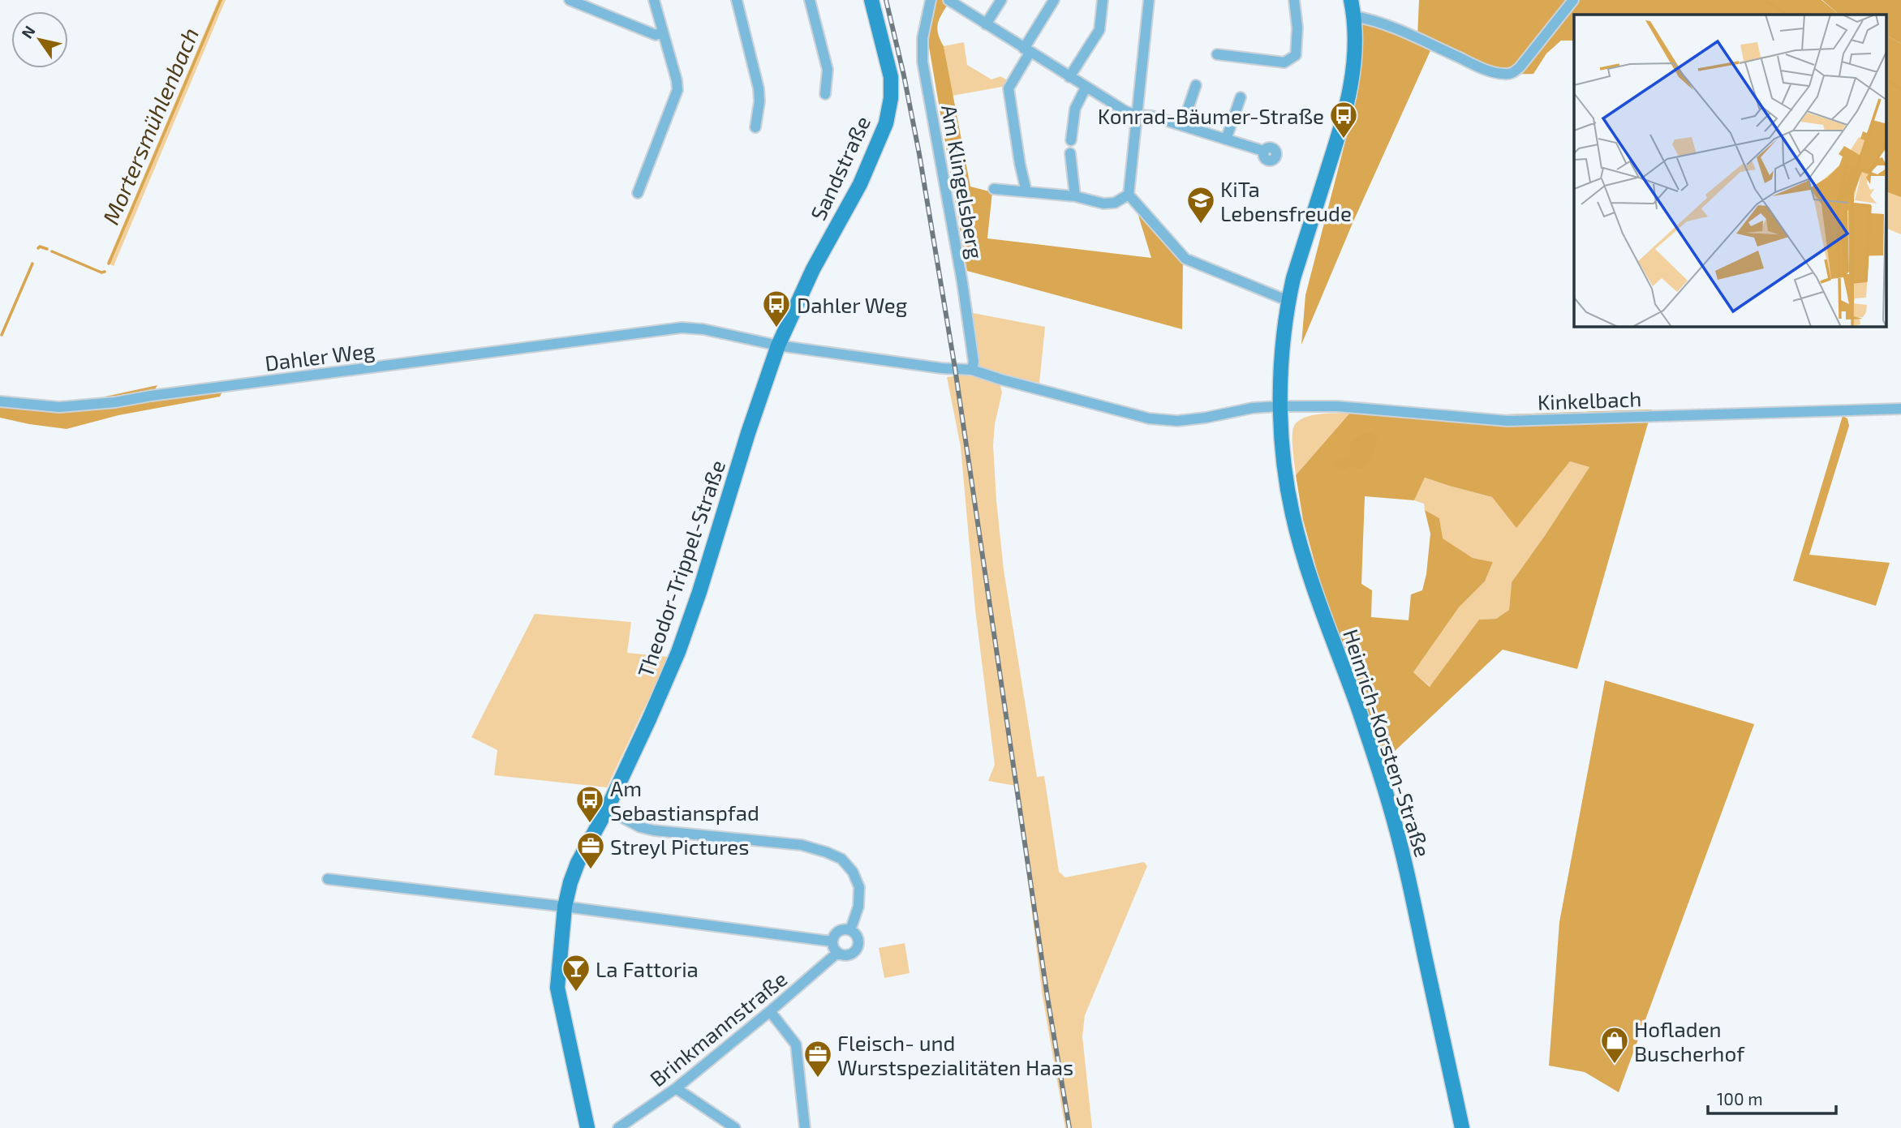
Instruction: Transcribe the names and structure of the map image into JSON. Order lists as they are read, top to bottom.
{
  "streets": {
    "main road": ["Sandstraße", "Theodor-Trippel-Straße", "Heinrich-Korsten-Straße"],
    "street": [
      "Am Klingelsberg",
      "Dahler Weg",
      "Kinkelbach",
      "Brinkmannstraße"
    ]
  },
  "crossings": [
    ["Sandstraße", "Dahler Weg"],
    ["Sandstraße", "Theodor-Trippel-Straße"],
    ["Am Klingelsberg", "Dahler Weg"],
    ["Dahler Weg", "Kinkelbach"],
    ["Dahler Weg", "Theodor-Trippel-Straße"],
    ["Dahler Weg", "Heinrich-Korsten-Straße"],
    ["Kinkelbach", "Heinrich-Korsten-Straße"]
  ],
  "water": ["Mortersmühlenbach"],
  "places": {
    "bus stop": ["Konrad-Bäumer-Straße", "Dahler Weg", "Am Sebastianspfad"],
    "school or university": ["KiTa Lebensfreude"],
    "office": ["Streyl Pictures", "Fleisch- und Wurstspezialitäten Haas"],
    "bar": ["La Fattoria"],
    "shop": ["Hofladen Buscherhof"]
  },
  "scale_bar": "100 m",
  "north": "top left"
}
